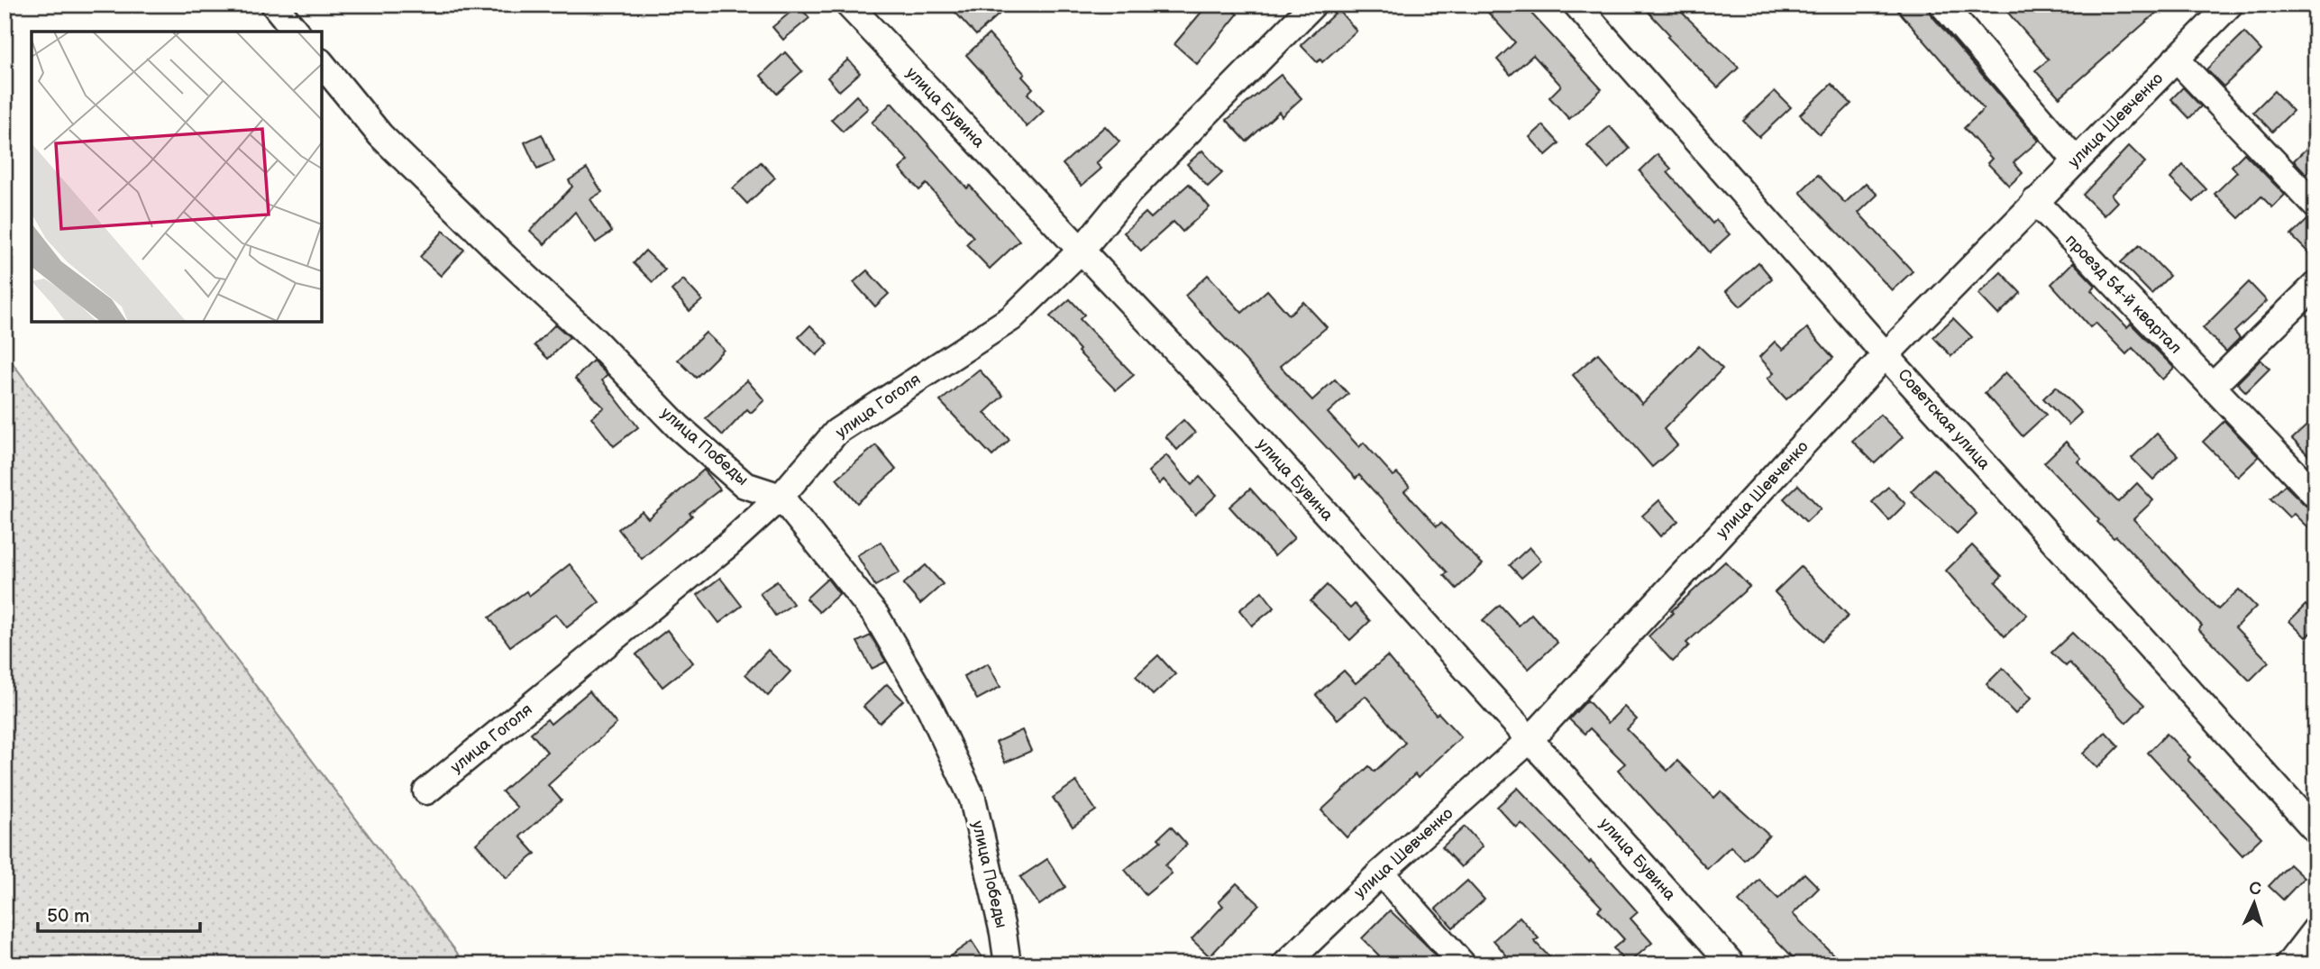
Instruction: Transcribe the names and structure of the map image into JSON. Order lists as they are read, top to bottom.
{
  "streets": {
    "street": [
      "улица Бувина",
      "улица Шевченко",
      "проезд 54-й квартал",
      "улица Гоголя",
      "Советская улица",
      "улица Победы"
    ]
  },
  "crossings": [
    ["улица Бувина", "улица Шевченко"],
    ["улица Бувина", "улица Гоголя"],
    ["улица Шевченко", "проезд 54-й квартал"],
    ["улица Шевченко", "Советская улица"],
    ["улица Гоголя", "улица Победы"]
  ],
  "scale_bar": "50 m",
  "north": "top"
}
